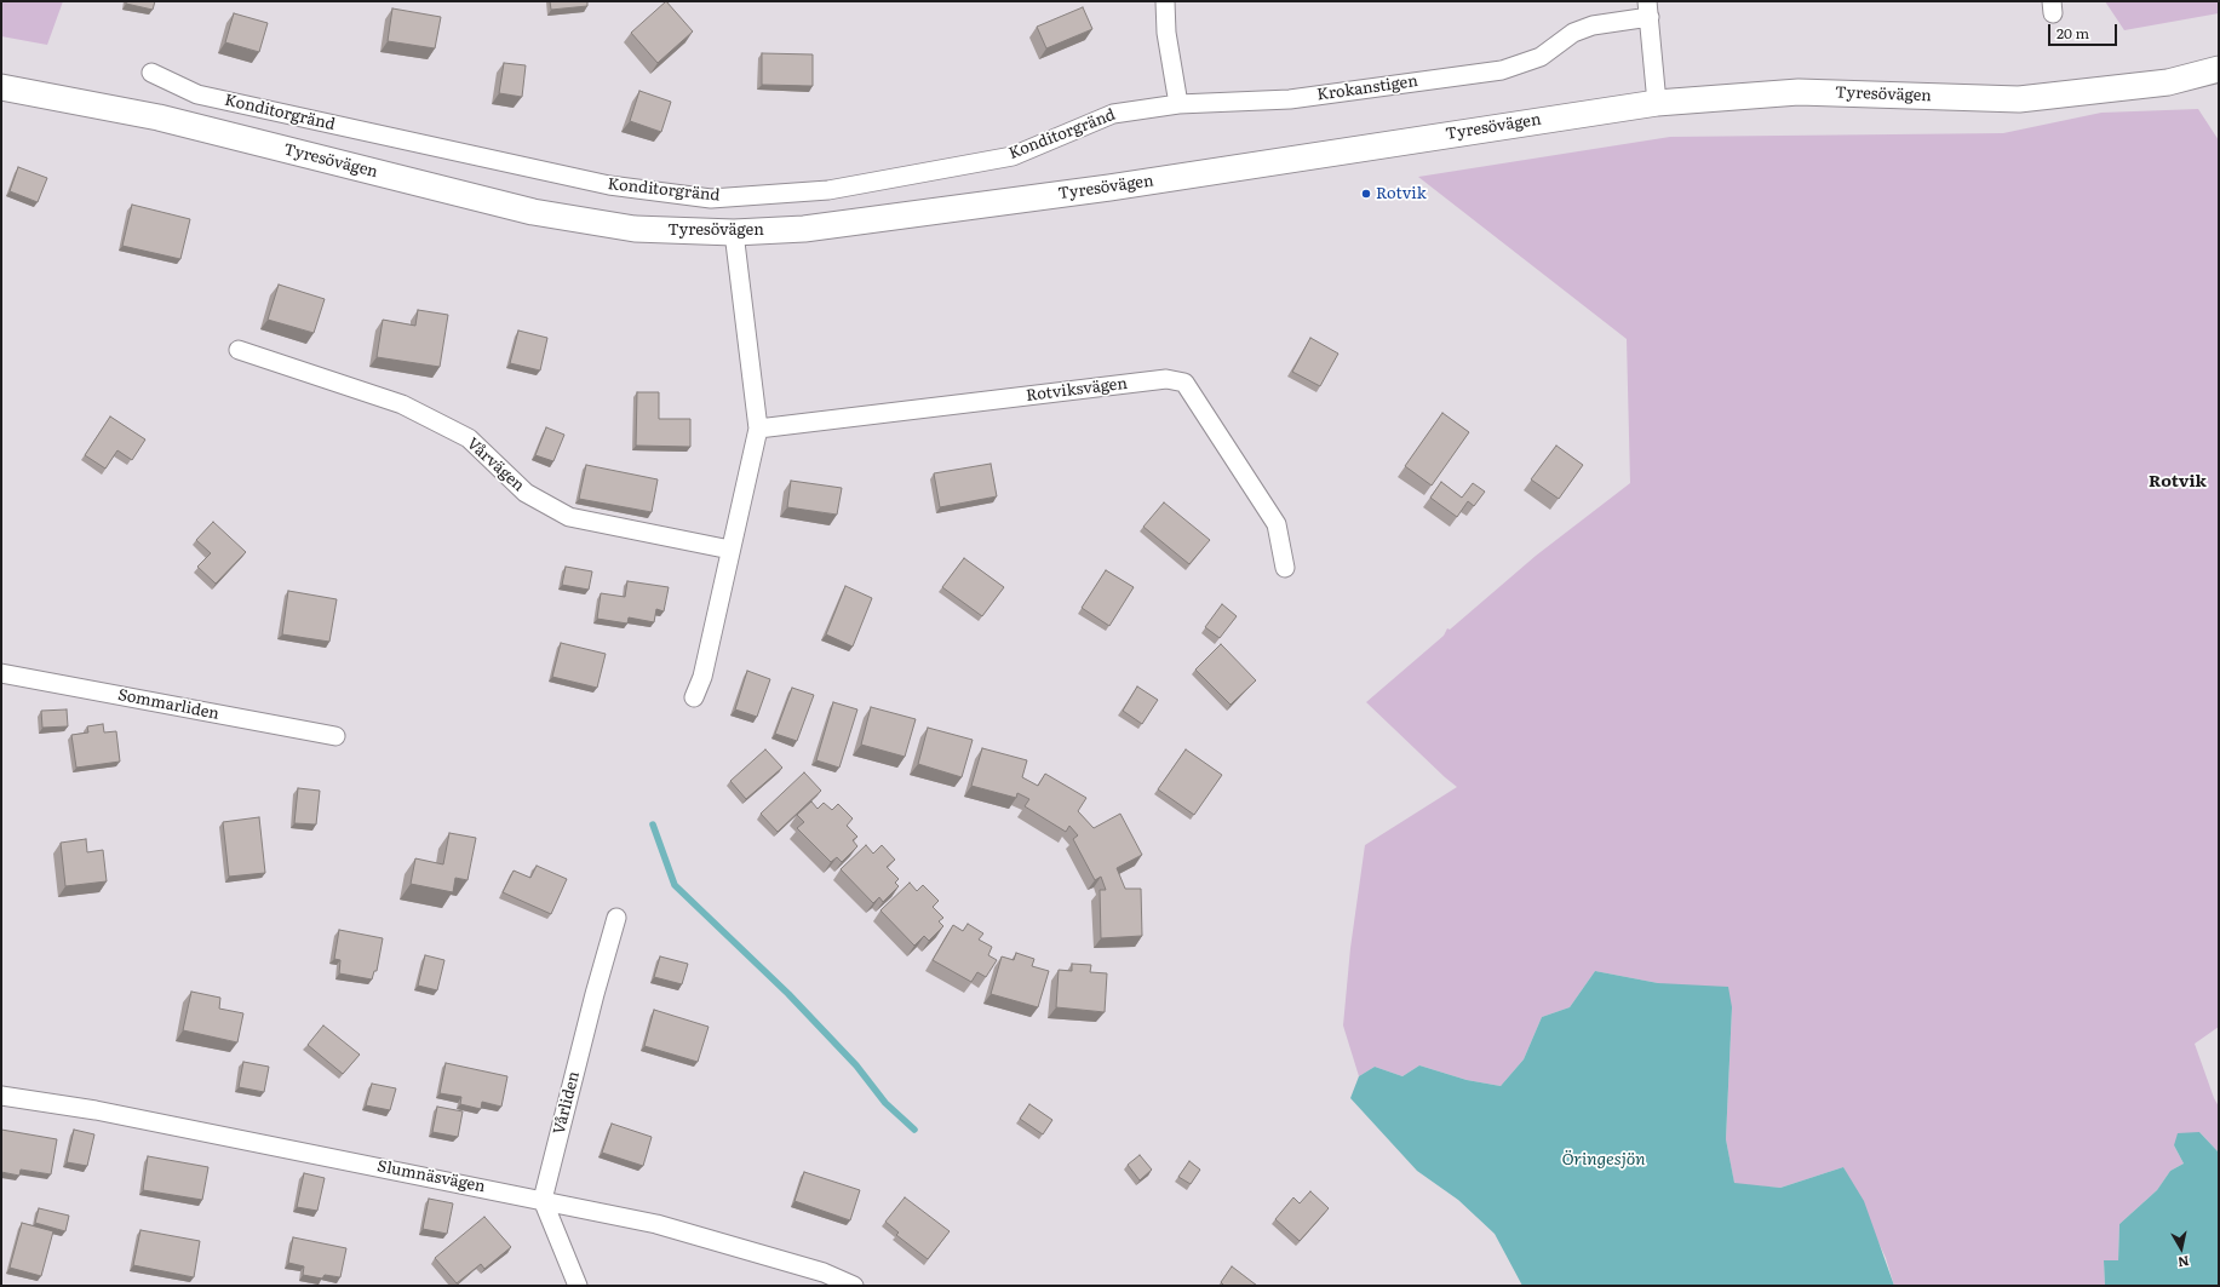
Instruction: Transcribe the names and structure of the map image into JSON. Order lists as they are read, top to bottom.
{
  "streets": {
    "main road": ["Tyresövägen"],
    "street": [
      "Krokanstigen",
      "Konditorgränd",
      "Rotviksvägen",
      "Vårvägen",
      "Sommarliden",
      "Vårliden",
      "Slumnäsvägen"
    ]
  },
  "crossings": [
    ["Krokanstigen", "Konditorgränd"],
    ["Vårliden", "Slumnäsvägen"]
  ],
  "districts": ["Rotvik"],
  "water": ["Öringesjön"],
  "places": ["Rotvik"],
  "scale_bar": "20 m",
  "north": "bottom"
}
